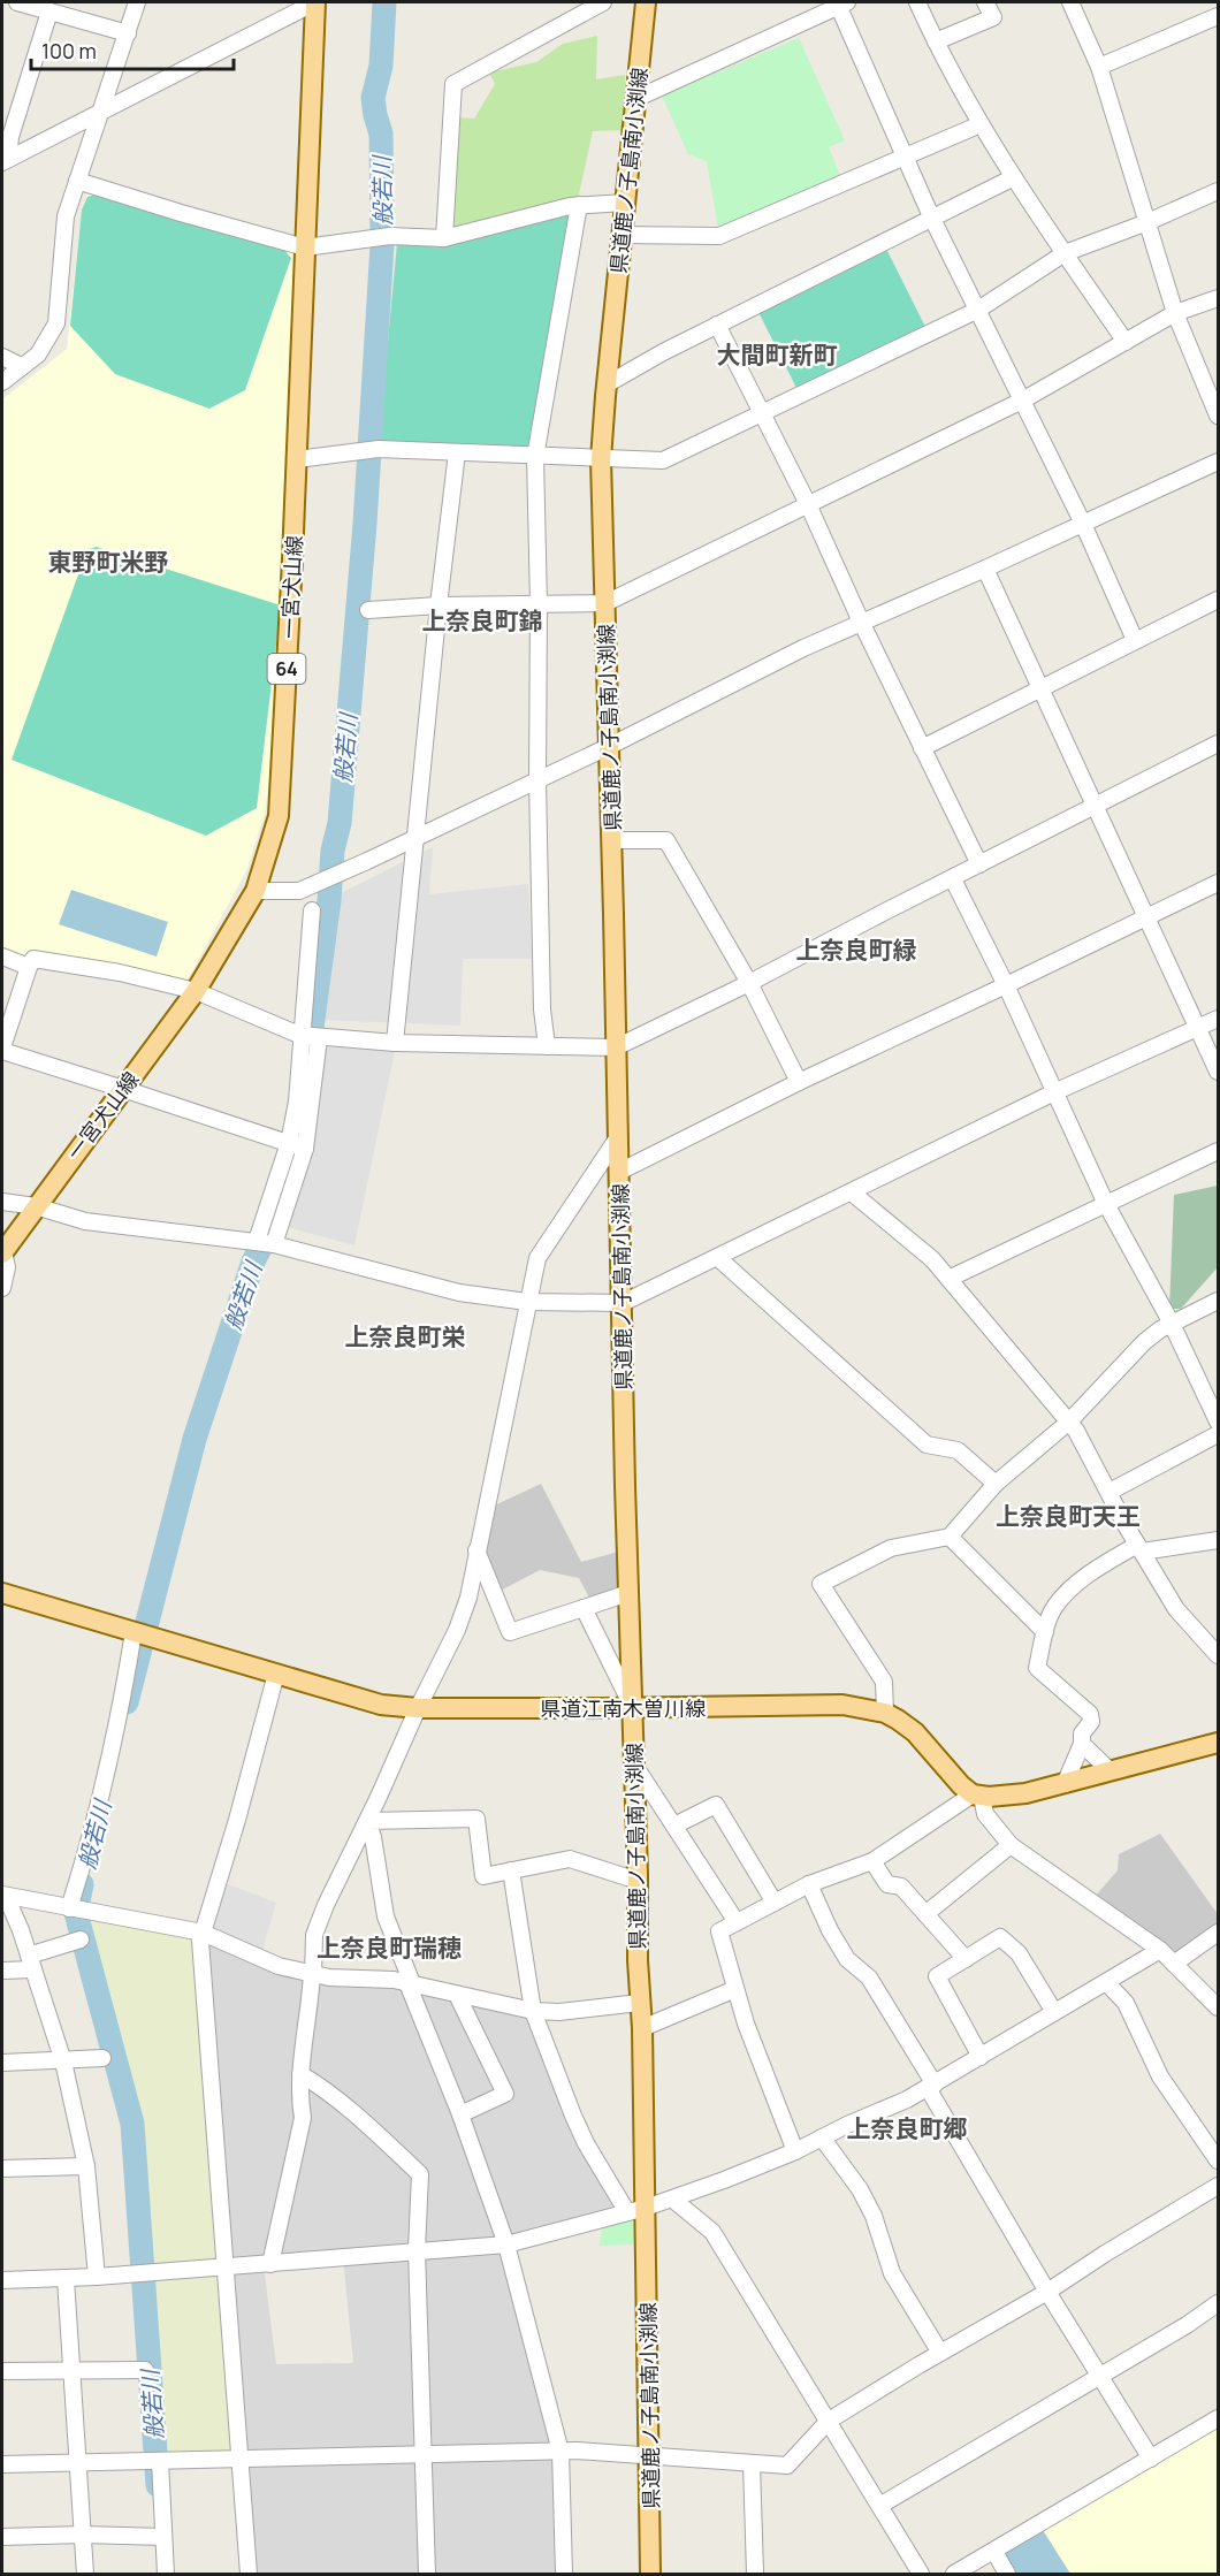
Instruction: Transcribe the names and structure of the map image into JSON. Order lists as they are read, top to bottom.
{
  "streets": {
    "main road": [
      "県道鹿ノ子島南小渕線",
      "一宮犬山線",
      "64",
      "県道江南木曽川線"
    ]
  },
  "crossings": [
    ["県道鹿ノ子島南小渕線", "県道江南木曽川線"]
  ],
  "districts": [
    "大間町新町",
    "東野町米野",
    "上奈良町錦",
    "上奈良町緑",
    "上奈良町栄",
    "上奈良町天王",
    "上奈良町瑞穂",
    "上奈良町郷"
  ],
  "water": ["般若川"],
  "scale_bar": "100 m"
}
